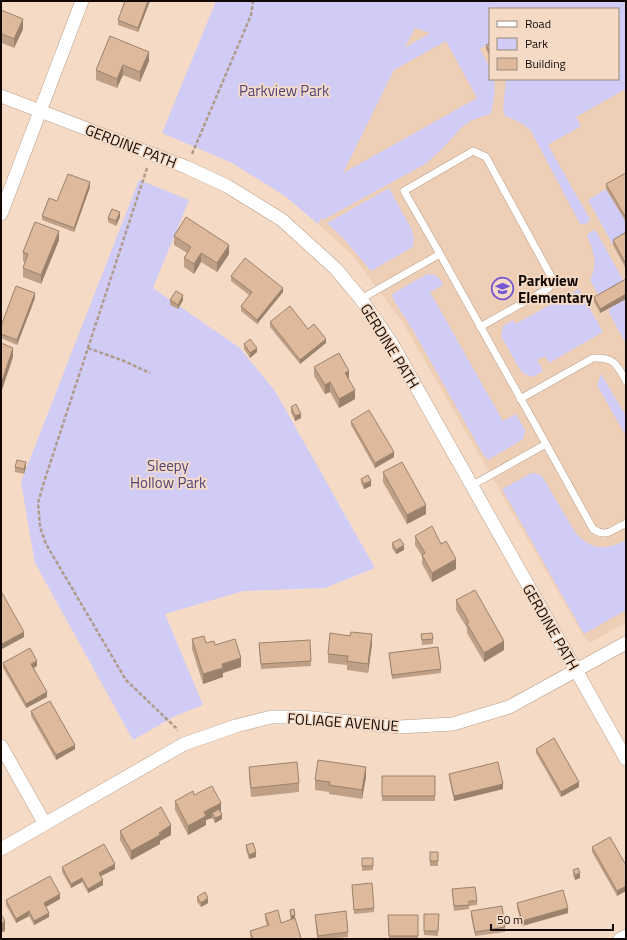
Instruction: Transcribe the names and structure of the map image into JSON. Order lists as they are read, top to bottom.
{
  "streets": {
    "street": ["GERDINE PATH", "FOLIAGE AVENUE"]
  },
  "crossings": [
    ["GERDINE PATH", "FOLIAGE AVENUE"]
  ],
  "parks": ["Parkview Park", "Sleepy Hollow Park"],
  "places": {
    "school or university": ["Parkview Elementary"]
  },
  "legend": ["Road", "Park", "Building"],
  "scale_bar": "50 m"
}
